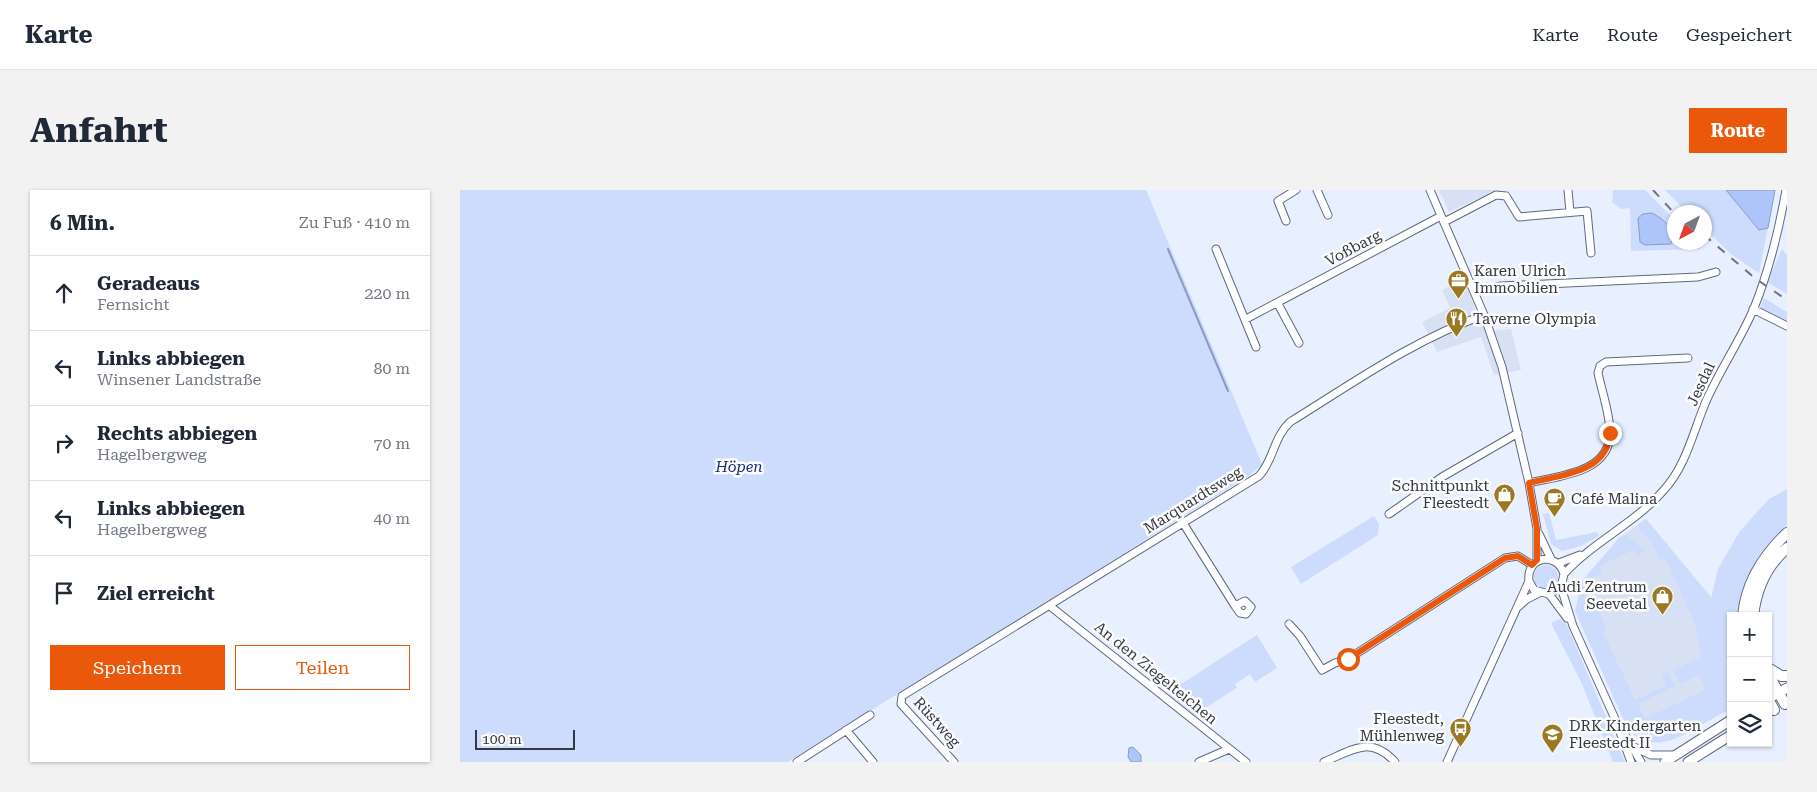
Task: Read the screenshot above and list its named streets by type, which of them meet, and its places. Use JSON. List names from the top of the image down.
{
  "streets": {
    "street": [
      "Voßbarg",
      "Jesdal",
      "Marquardtsweg",
      "An den Ziegelteichen",
      "Rüstweg"
    ]
  },
  "crossings": [
    ["Marquardtsweg", "An den Ziegelteichen"],
    ["Marquardtsweg", "Rüstweg"]
  ],
  "parks": ["Höpen"],
  "places": {
    "office": ["Karen Ulrich Immobilien"],
    "restaurant": ["Taverne Olympia"],
    "shop": ["Schnittpunkt Fleestedt", "Audi Zentrum Seevetal"],
    "cafe": ["Café Malina"],
    "bus stop": ["Fleestedt, Mühlenweg"],
    "school or university": ["DRK Kindergarten Fleestedt II"]
  },
  "scale_bar": "100 m",
  "north": "bottom left",
  "page": {
    "header": "Karte",
    "nav": ["Karte", "Route", "Gespeichert"],
    "buttons": [
      "Route",
      ["Speichern", "Teilen"]
    ],
    "title": "Anfahrt",
    "heading": ["6 Min.", "Zu Fuß · 410 m"],
    "list": [
      ["Geradeaus", "Fernsicht", "220 m"],
      ["Links abbiegen", "Winsener Landstraße", "80 m"],
      ["Rechts abbiegen", "Hagelbergweg", "70 m"],
      ["Links abbiegen", "Hagelbergweg", "40 m"],
      "Ziel erreicht"
    ],
    "map_buttons": ["+", "−"],
    "scale": "100 m"
  }
}
